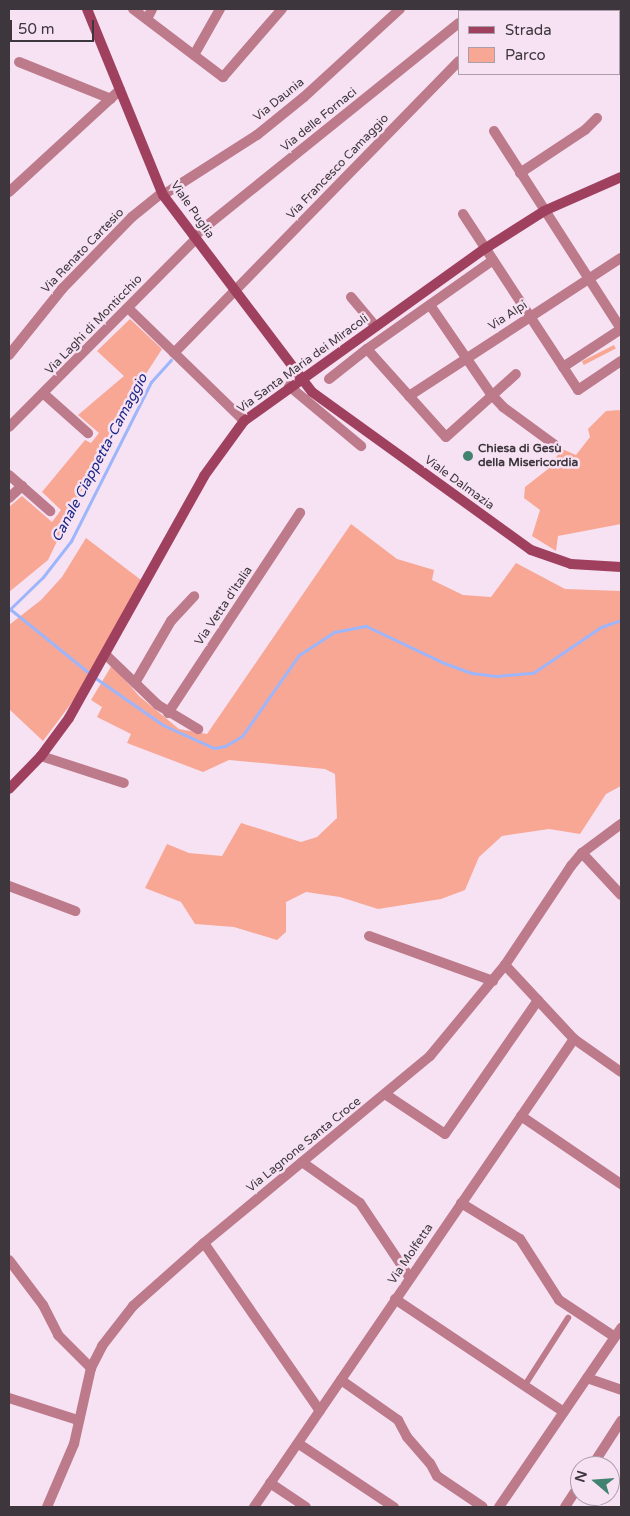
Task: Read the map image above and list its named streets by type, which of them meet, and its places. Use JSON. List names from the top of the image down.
{
  "streets": {
    "street": [
      "Via Daunia",
      "Via delle Fornaci",
      "Via Francesco Camaggio",
      "Viale Puglia",
      "Via Renato Cartesio",
      "Via Alpi",
      "Via Laghi di Monticchio",
      "Via Santa Maria dei Miracoli",
      "Viale Dalmazia",
      "Via Vetta d'Italia",
      "Via Lagnone Santa Croce",
      "Via Molfetta"
    ]
  },
  "crossings": [
    ["Via Daunia", "Viale Puglia"],
    ["Via Daunia", "Via Renato Cartesio"],
    ["Via delle Fornaci", "Viale Puglia"],
    ["Via delle Fornaci", "Via Laghi di Monticchio"],
    ["Via Francesco Camaggio", "Viale Puglia"],
    ["Viale Puglia", "Via Renato Cartesio"],
    ["Viale Puglia", "Via Laghi di Monticchio"],
    ["Viale Puglia", "Via Santa Maria dei Miracoli"],
    ["Viale Puglia", "Viale Dalmazia"],
    ["Via Santa Maria dei Miracoli", "Viale Dalmazia"]
  ],
  "water": ["Canale Ciappetta-Camaggio"],
  "places": ["Chiesa di Gesù della Misericordia"],
  "legend": ["Strada", "Parco"],
  "scale_bar": "50 m",
  "north": "left"
}
